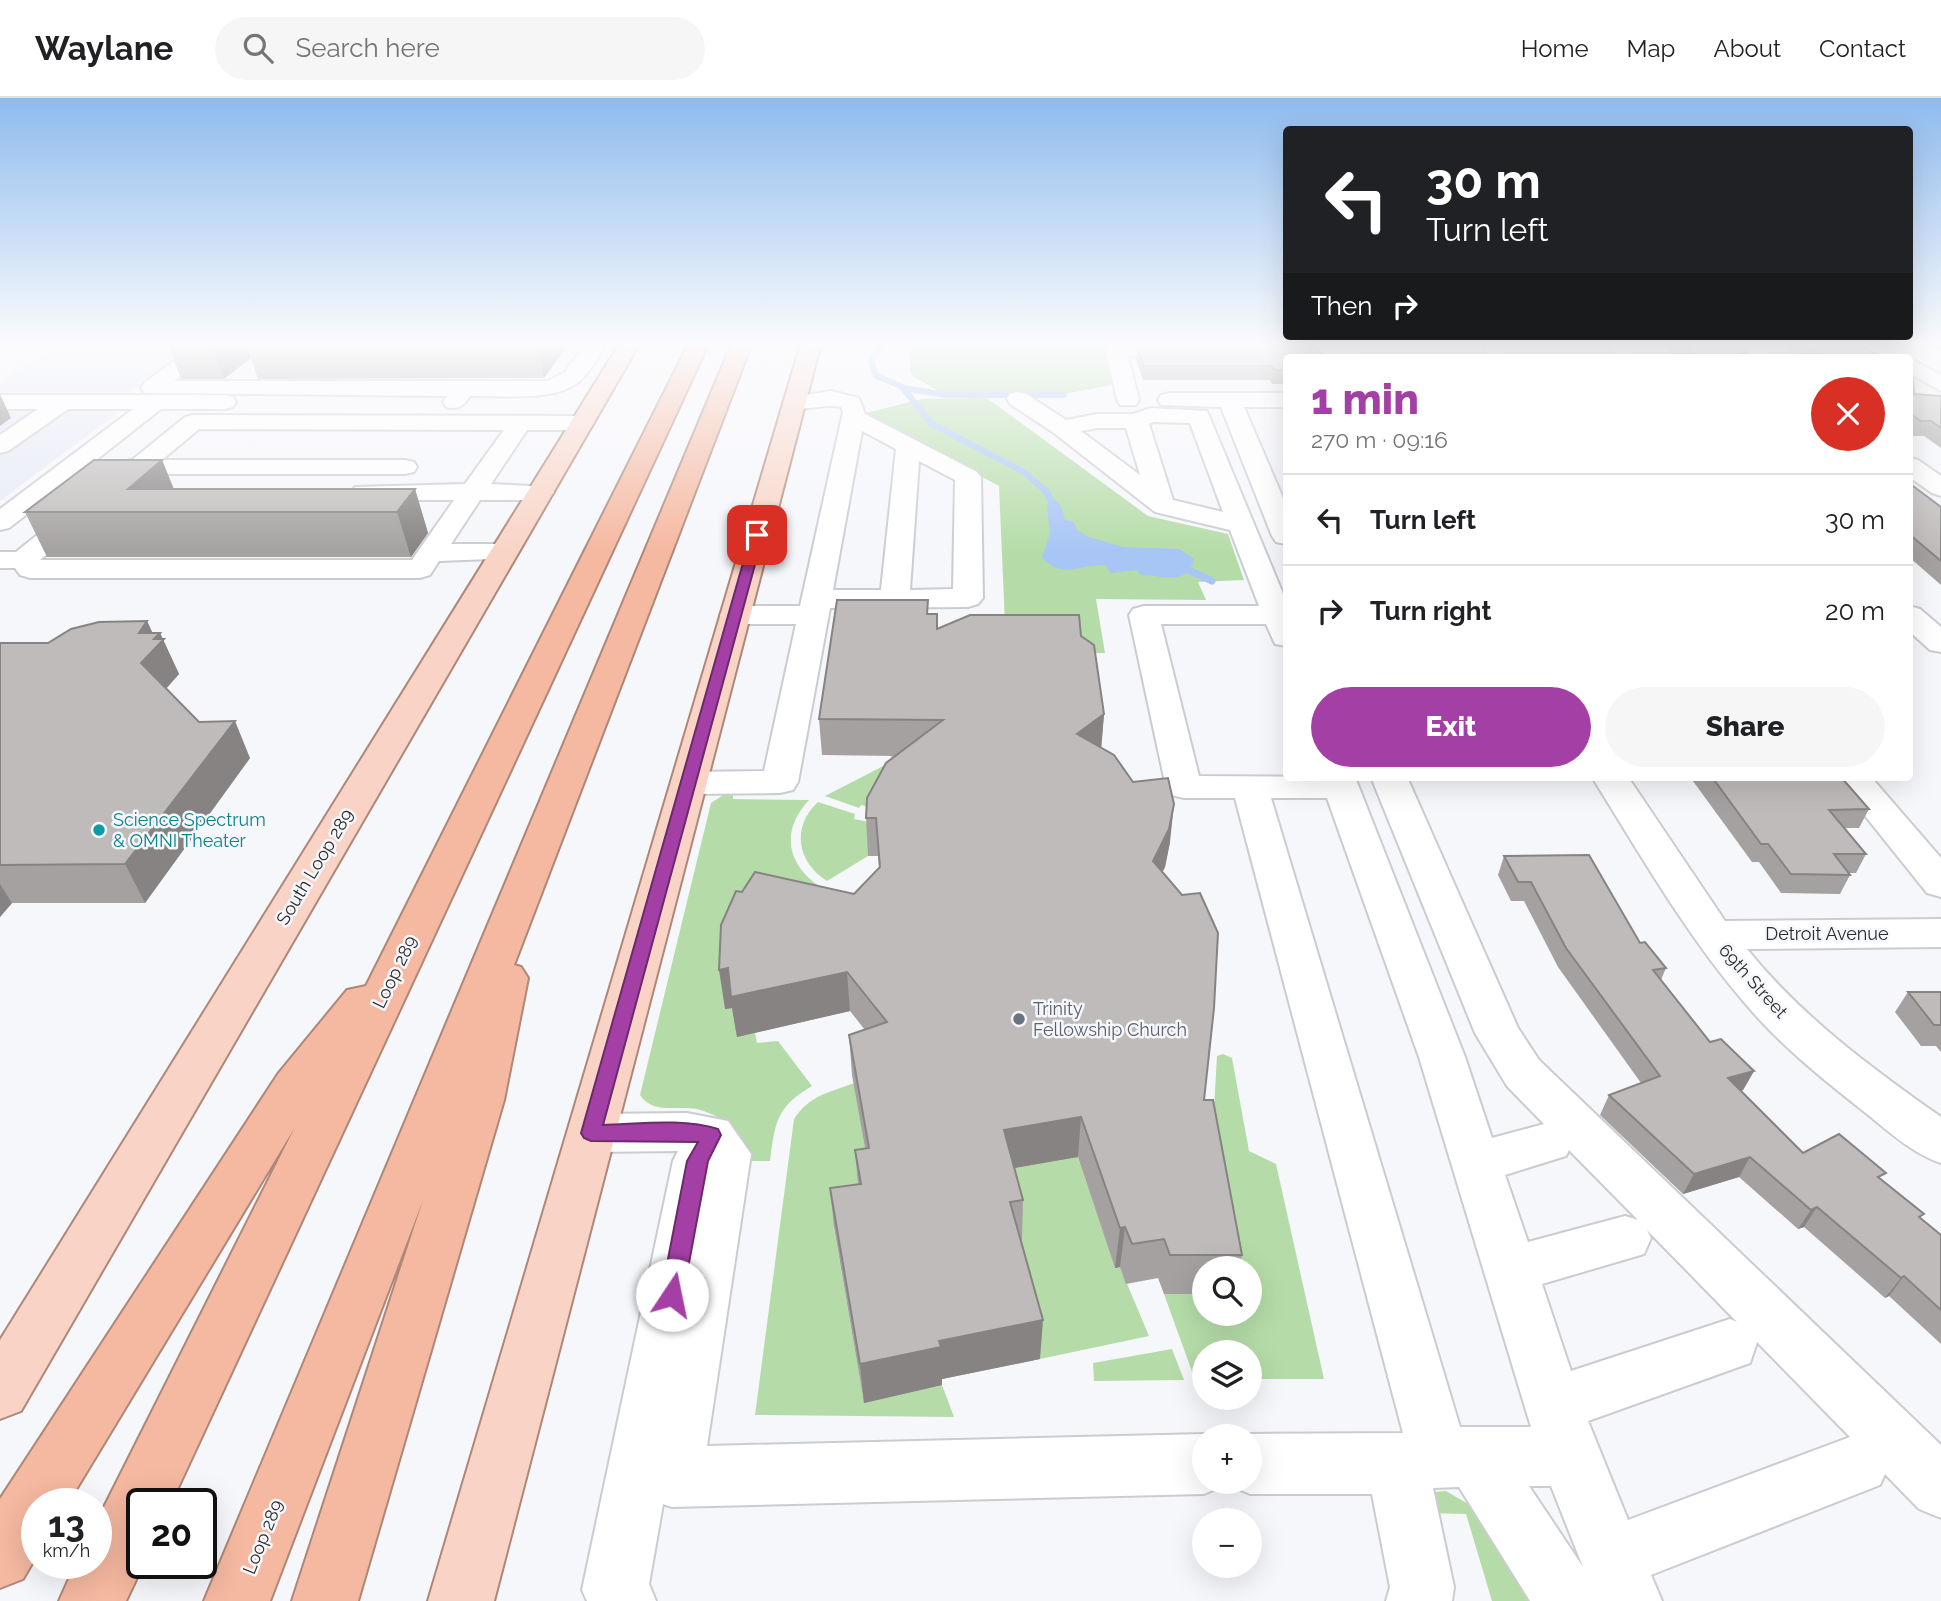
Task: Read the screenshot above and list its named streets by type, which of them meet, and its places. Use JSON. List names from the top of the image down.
{
  "streets": {
    "highway": ["Loop 289"],
    "main road": ["South Loop 289"],
    "street": ["Detroit Avenue", "69th Street"]
  },
  "crossings": [
    ["Detroit Avenue", "69th Street"]
  ],
  "places": ["Science Spectrum & OMNI Theater", "Trinity Fellowship Church"],
  "page": {
    "header": "Waylane",
    "search": "Search here",
    "nav": [
      "Home",
      "Map",
      "About",
      "Contact"
    ],
    "turn": ["30 m", "Turn left"],
    "then": "Then",
    "heading": ["1 min", "270 m · 09:16"],
    "list": [
      {
        "name": "Turn left",
        "value": "30 m"
      },
      {
        "name": "Turn right",
        "value": "20 m"
      }
    ],
    "buttons": ["Exit", "Share"],
    "map_buttons": ["+", "−"],
    "speed": "13 km/h",
    "limit": "20"
  }
}
